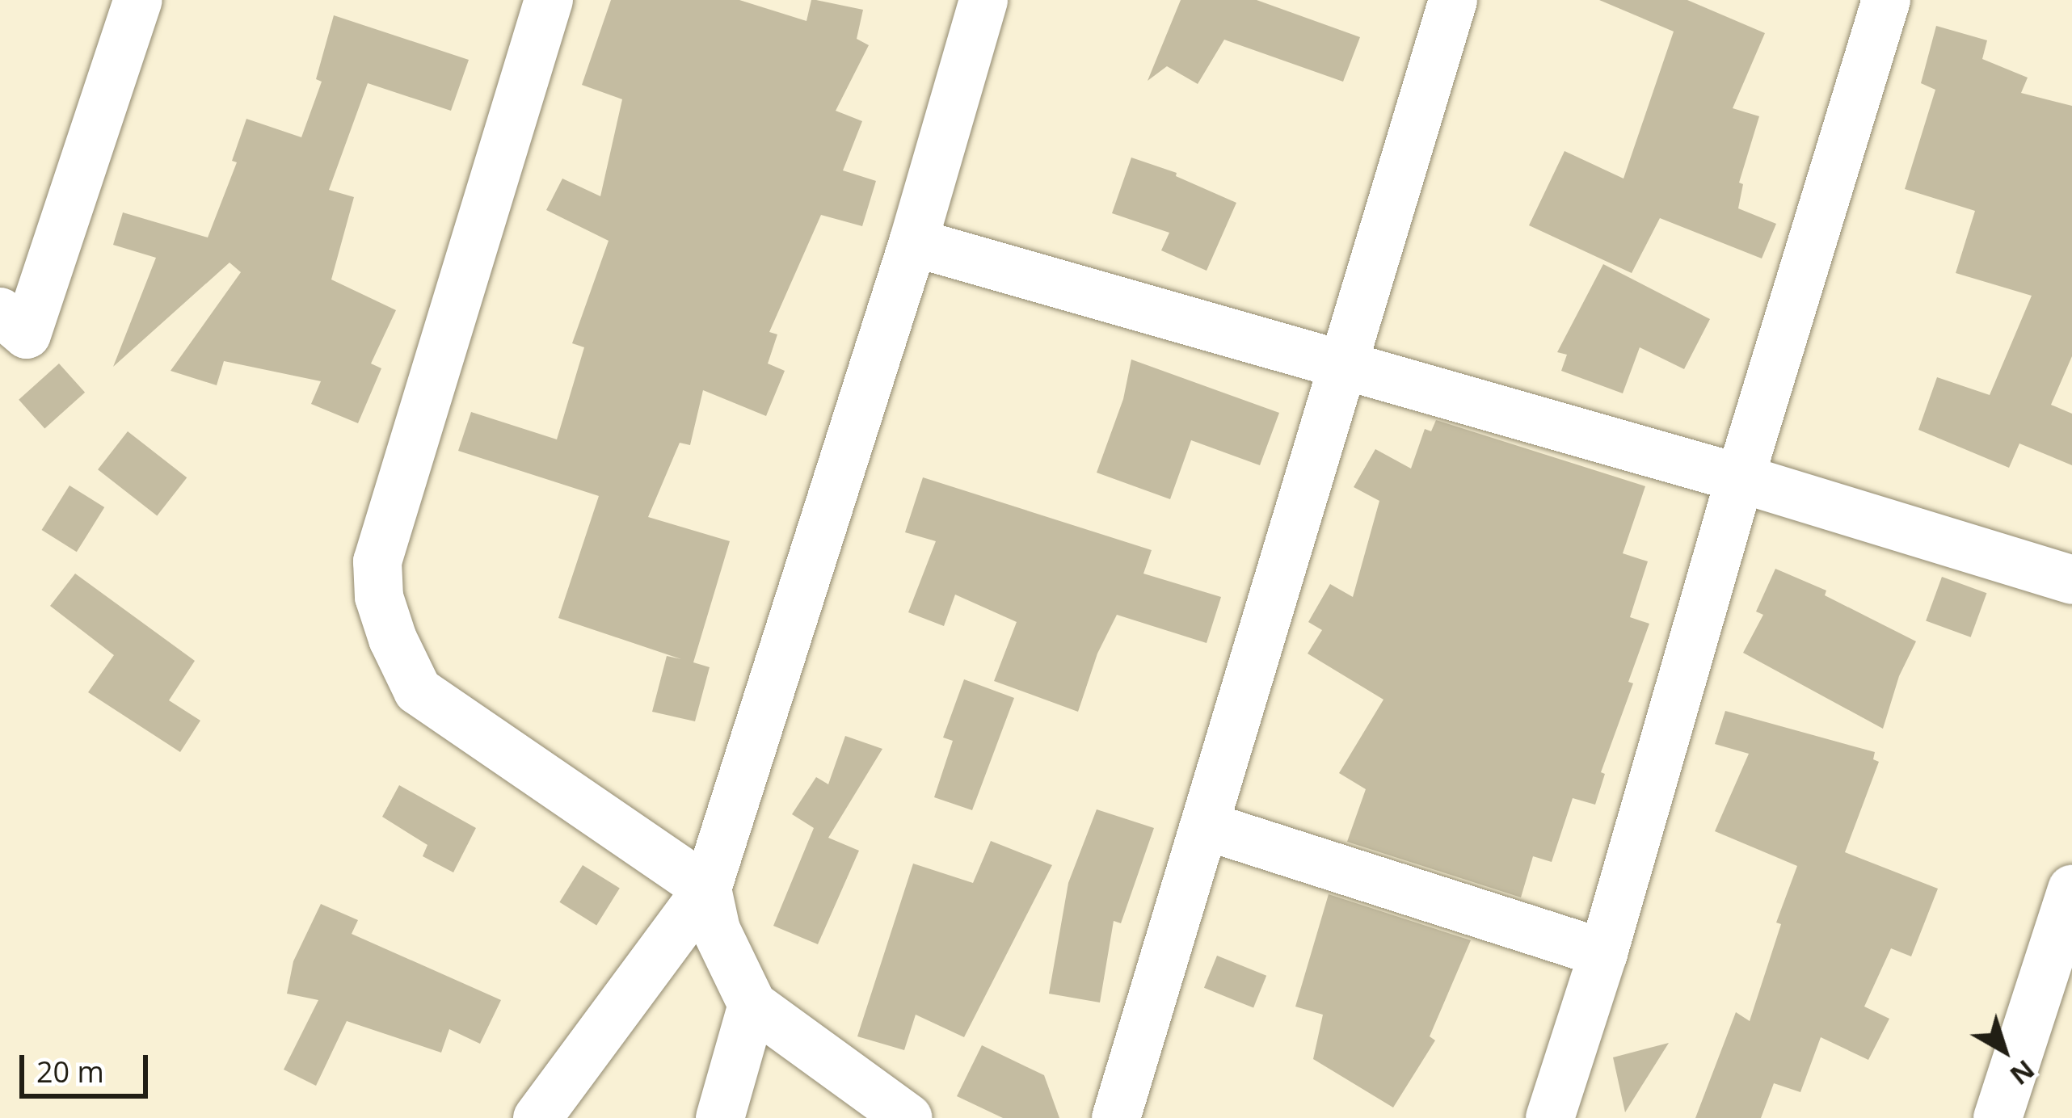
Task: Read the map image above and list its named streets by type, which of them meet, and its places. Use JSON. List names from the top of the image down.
{
  "scale_bar": "20 m",
  "north": "bottom right"
}
